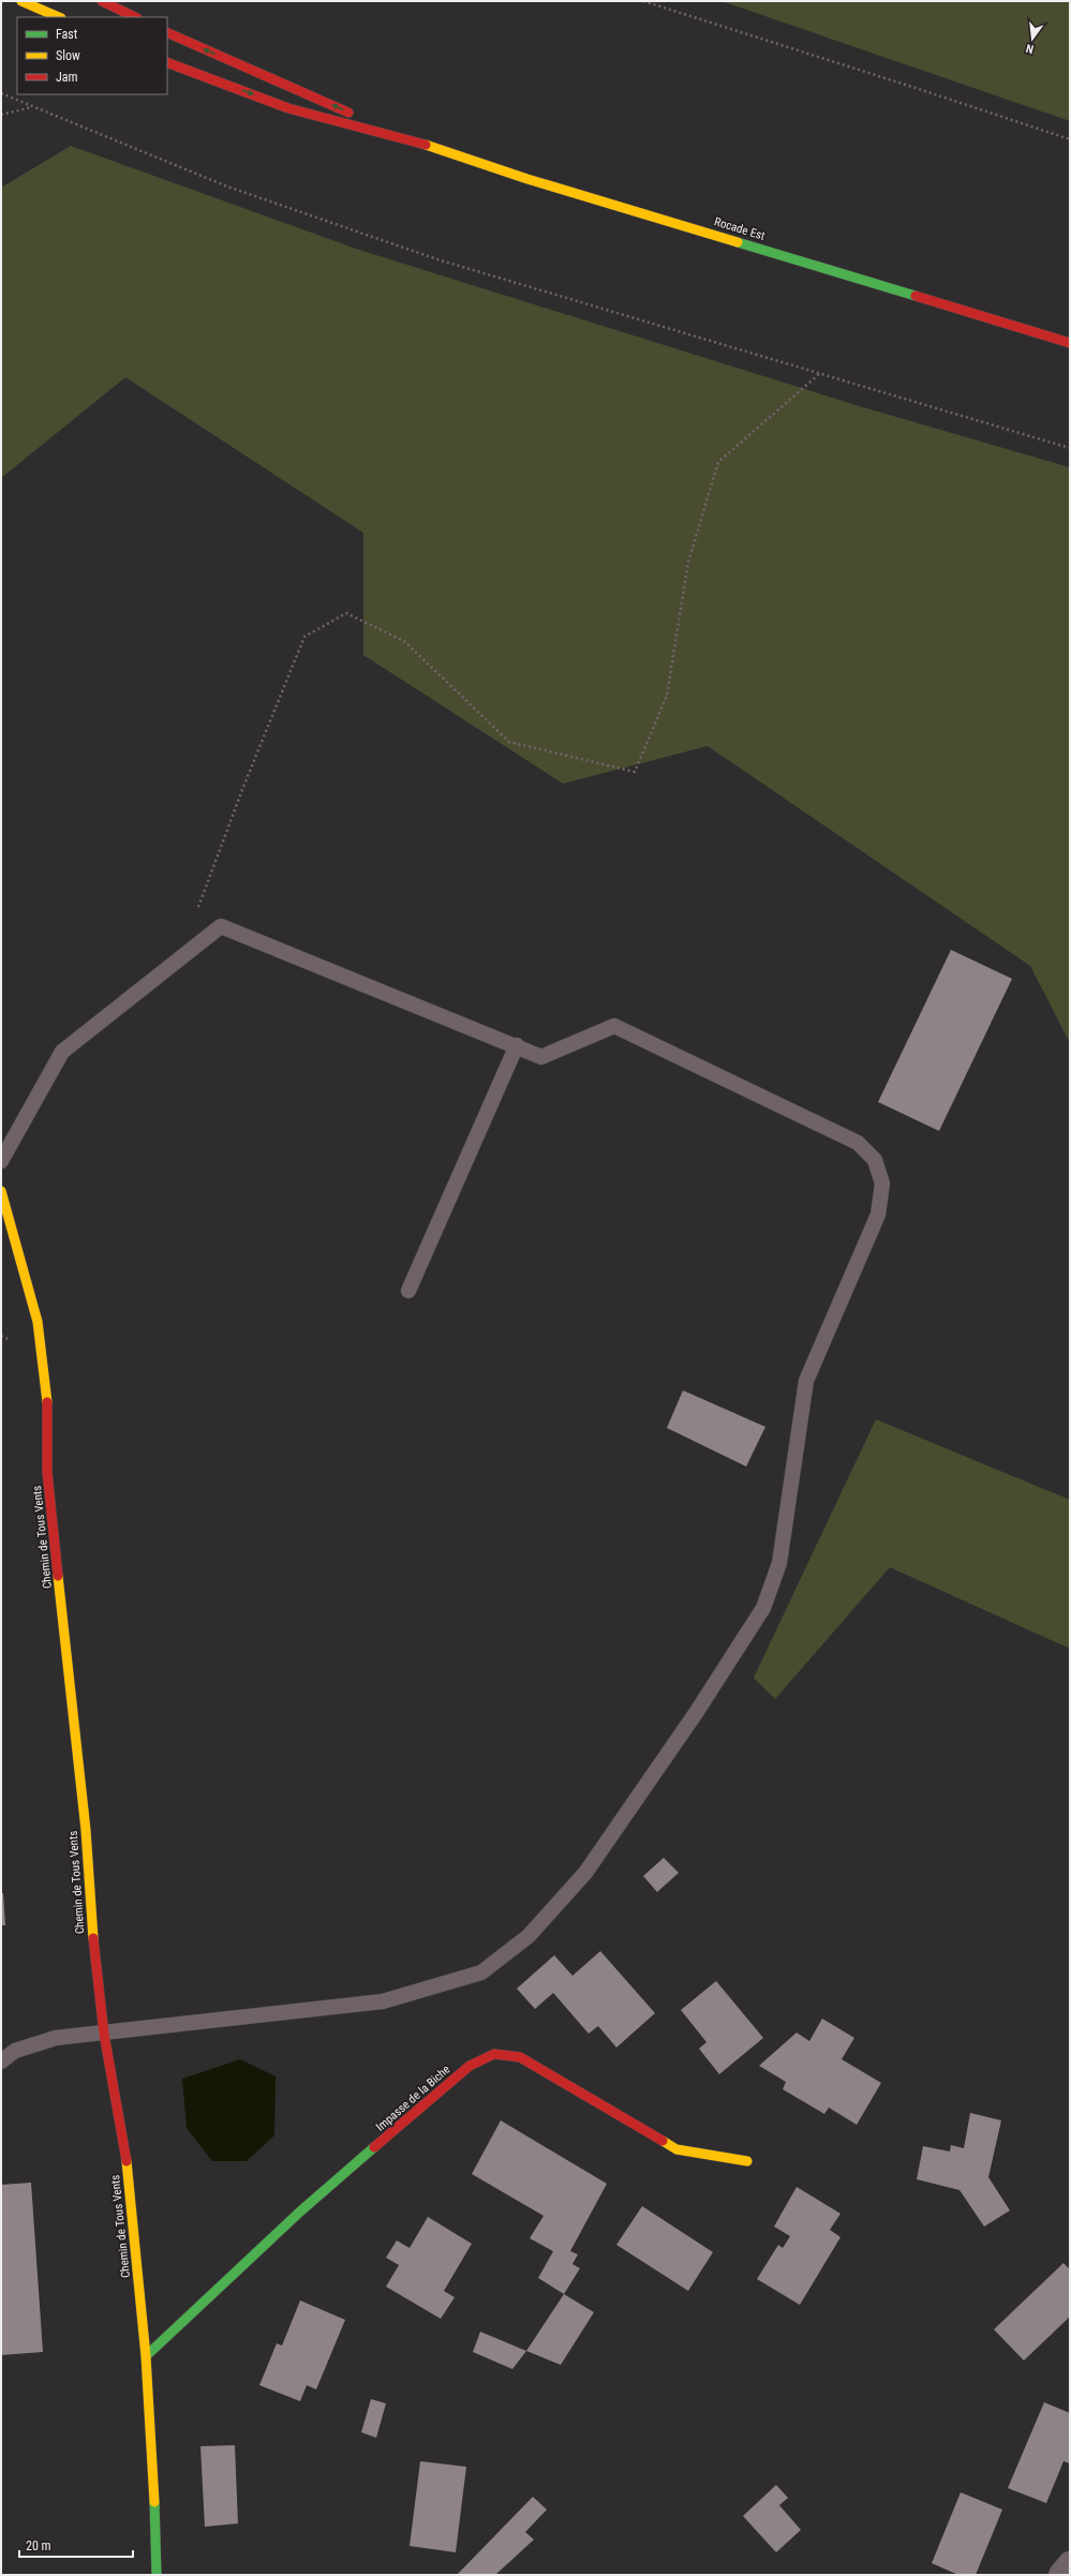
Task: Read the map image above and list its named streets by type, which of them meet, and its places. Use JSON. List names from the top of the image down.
{
  "streets": {
    "street": ["Rocade Est", "Chemin de Tous Vents", "Impasse de la Biche"]
  },
  "crossings": [
    ["Chemin de Tous Vents", "Impasse de la Biche"]
  ],
  "legend": ["Fast", "Slow", "Jam"],
  "scale_bar": "20 m",
  "north": "bottom"
}
